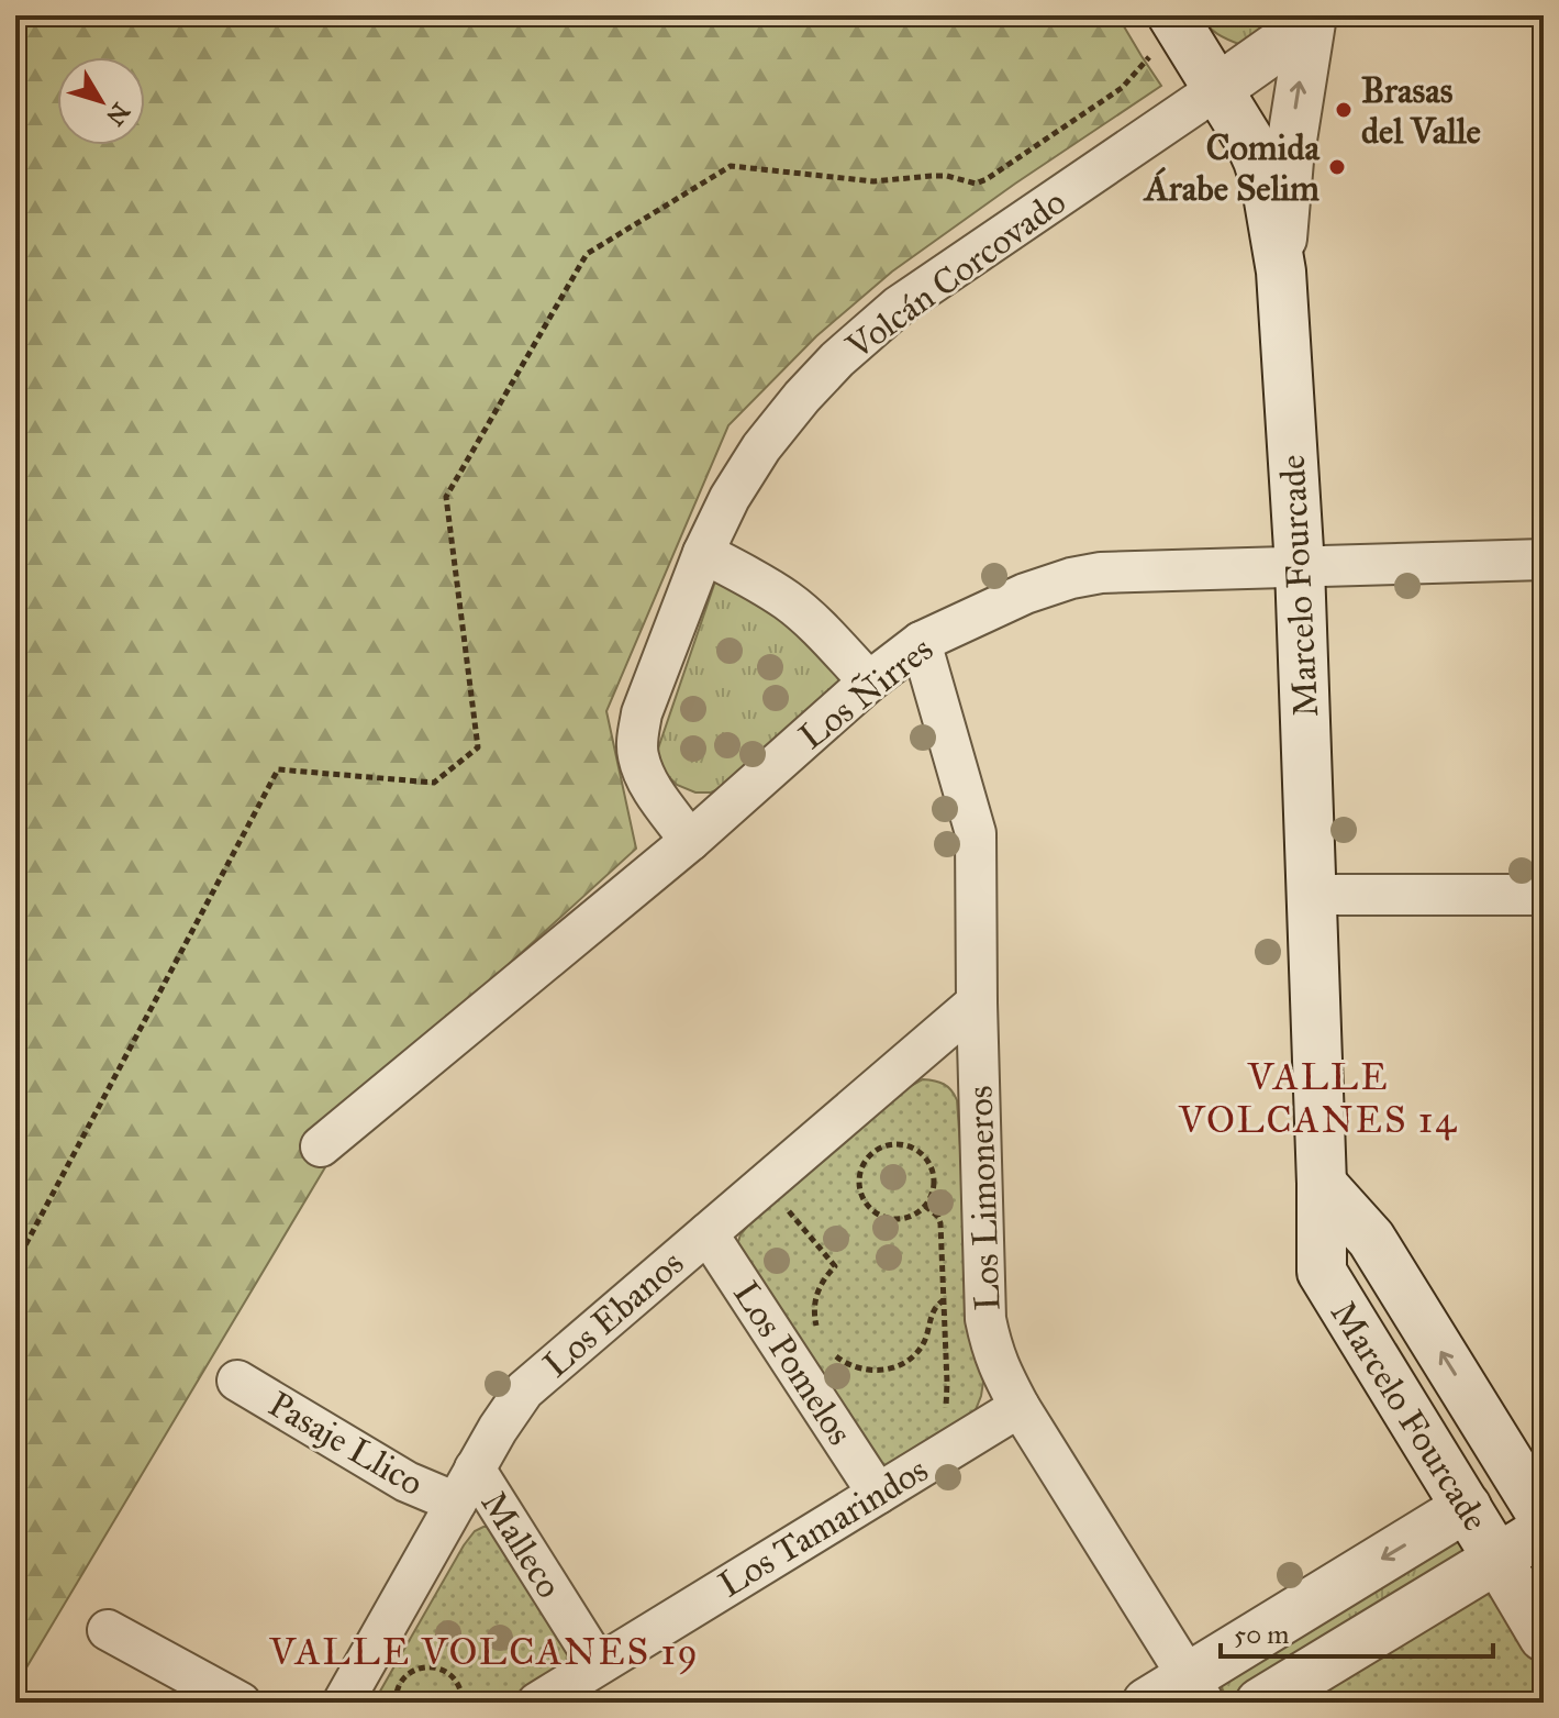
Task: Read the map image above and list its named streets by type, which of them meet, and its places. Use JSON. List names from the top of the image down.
{
  "streets": {
    "main road": ["Volcán Corcovado", "Marcelo Fourcade"],
    "street": [
      "Los Ñirres",
      "Los Limoneros",
      "Los Ebanos",
      "Los Pomelos",
      "Pasaje Llico",
      "Los Tamarindos",
      "Malleco"
    ]
  },
  "crossings": [
    ["Volcán Corcovado", "Marcelo Fourcade"],
    ["Volcán Corcovado", "Los Ñirres"],
    ["Marcelo Fourcade", "Los Ñirres"],
    ["Los Ñirres", "Los Limoneros"],
    ["Los Limoneros", "Los Ebanos"],
    ["Los Limoneros", "Los Tamarindos"],
    ["Los Ebanos", "Los Pomelos"],
    ["Los Ebanos", "Pasaje Llico"],
    ["Los Ebanos", "Malleco"],
    ["Los Pomelos", "Los Tamarindos"],
    ["Los Tamarindos", "Malleco"]
  ],
  "districts": ["VALLE VOLCANES 14", "VALLE VOLCANES 19"],
  "places": ["Brasas del Valle", "Comida Árabe Selim"],
  "scale_bar": "50 m",
  "north": "bottom right"
}
